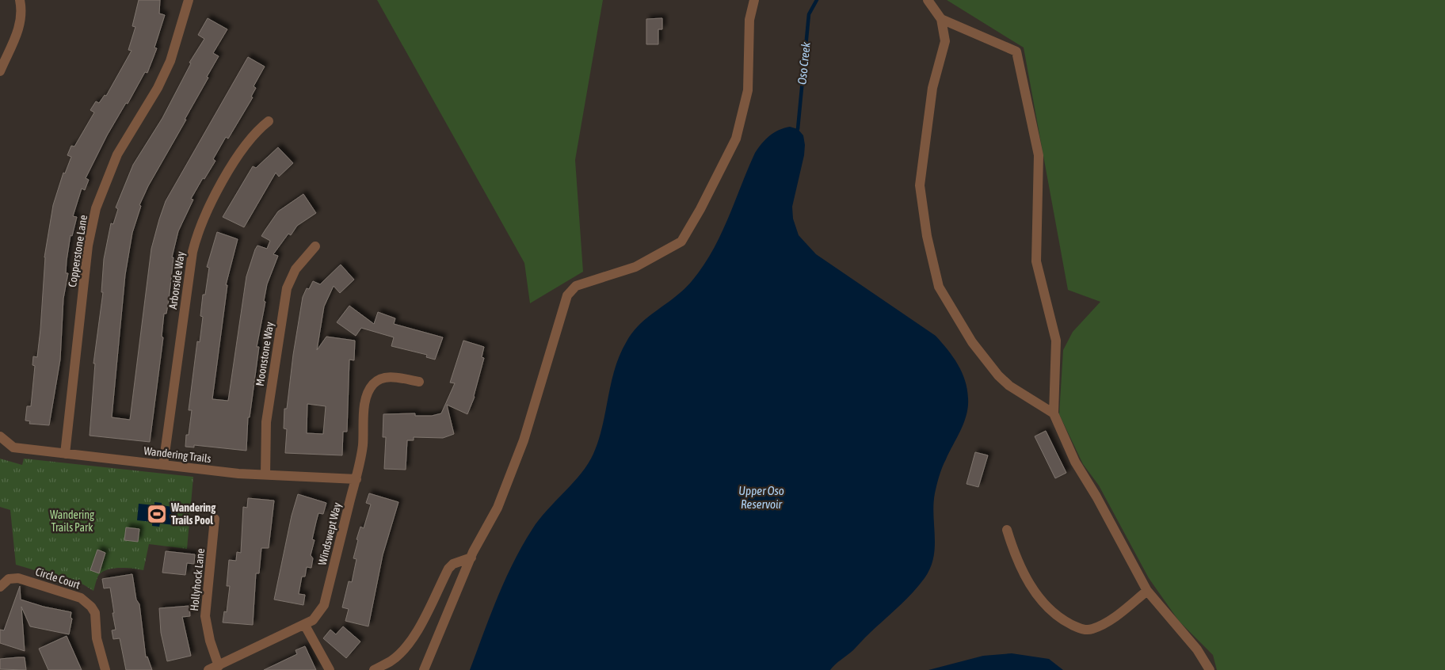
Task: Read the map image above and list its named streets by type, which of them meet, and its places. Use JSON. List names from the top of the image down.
{
  "streets": {
    "street": [
      "Copperstone Lane",
      "Arborside Way",
      "Moonstone Way",
      "Wandering Trails",
      "Windswept Way",
      "Circle Court",
      "Hollyhock Lane"
    ]
  },
  "crossings": [
    ["Copperstone Lane", "Wandering Trails"],
    ["Arborside Way", "Wandering Trails"],
    ["Moonstone Way", "Wandering Trails"],
    ["Wandering Trails", "Windswept Way"],
    ["Windswept Way", "Hollyhock Lane"]
  ],
  "water": ["Oso Creek", "Upper Oso Reservoir"],
  "parks": ["Wandering Trails Park"],
  "places": {
    "sports": ["Wandering Trails Pool"]
  }
}
